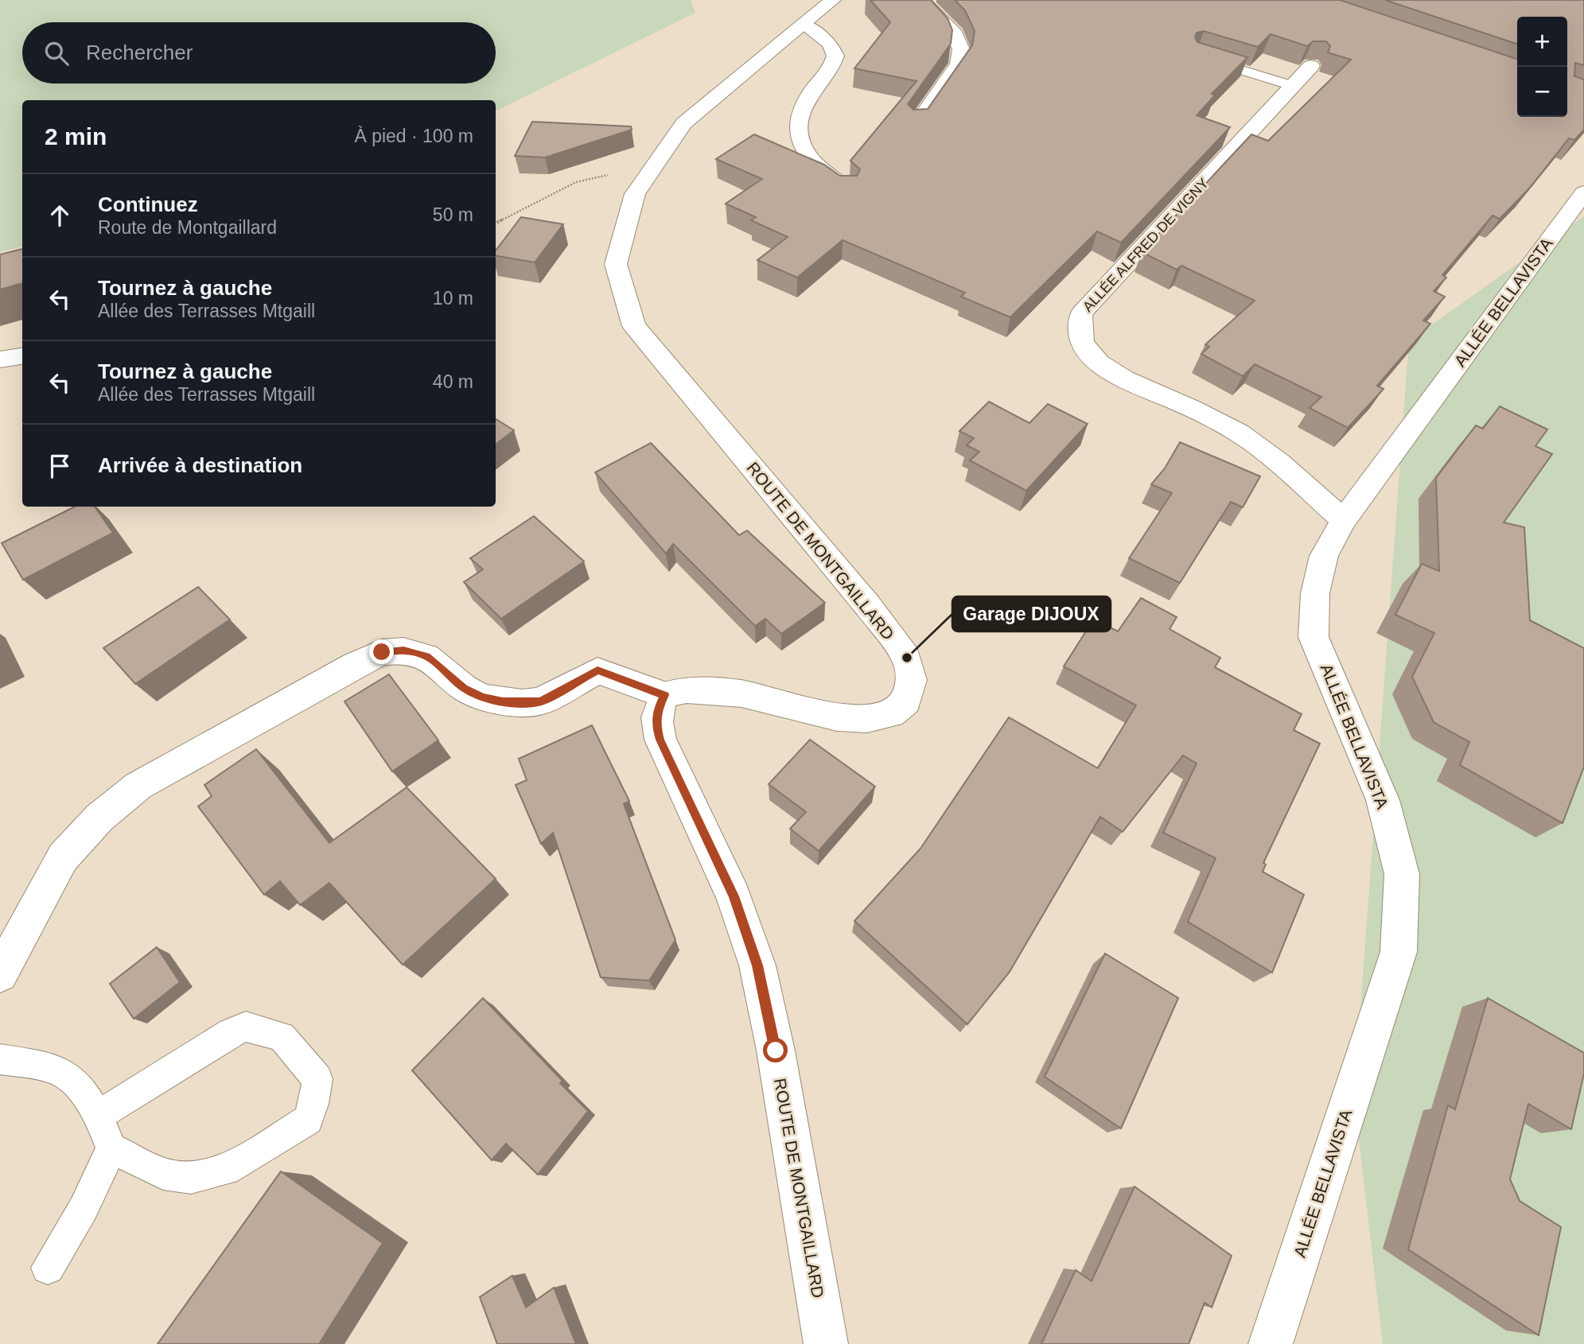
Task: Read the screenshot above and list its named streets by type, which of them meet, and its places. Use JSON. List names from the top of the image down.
{
  "streets": {
    "street": ["ALLÉE ALFRED DE VIGNY", "ALLÉE BELLAVISTA", "ROUTE DE MONTGAILLARD"]
  },
  "crossings": [
    ["ALLÉE ALFRED DE VIGNY", "ALLÉE BELLAVISTA"]
  ],
  "places": ["Garage DIJOUX"],
  "page": {
    "map_buttons": ["+", "−"],
    "search": "Rechercher",
    "heading": ["2 min", "À pied · 100 m"],
    "list": [
      ["Continuez", "Route de Montgaillard", "50 m"],
      ["Tournez à gauche", "Allée des Terrasses Mtgaill", "10 m"],
      ["Tournez à gauche", "Allée des Terrasses Mtgaill", "40 m"],
      "Arrivée à destination"
    ]
  }
}
